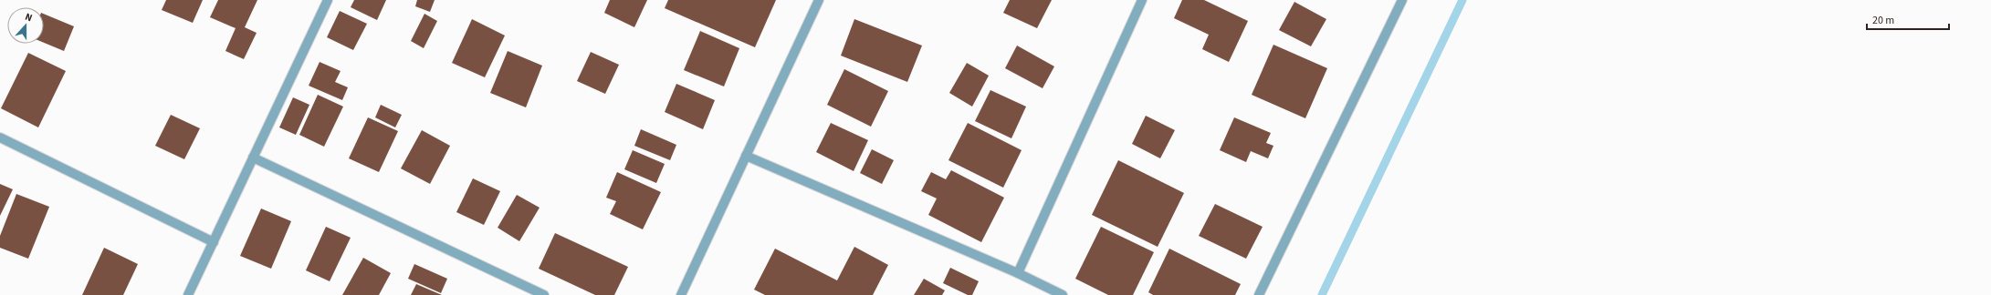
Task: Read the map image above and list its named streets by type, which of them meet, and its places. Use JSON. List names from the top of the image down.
{
  "scale_bar": "20 m",
  "north": "top"
}
